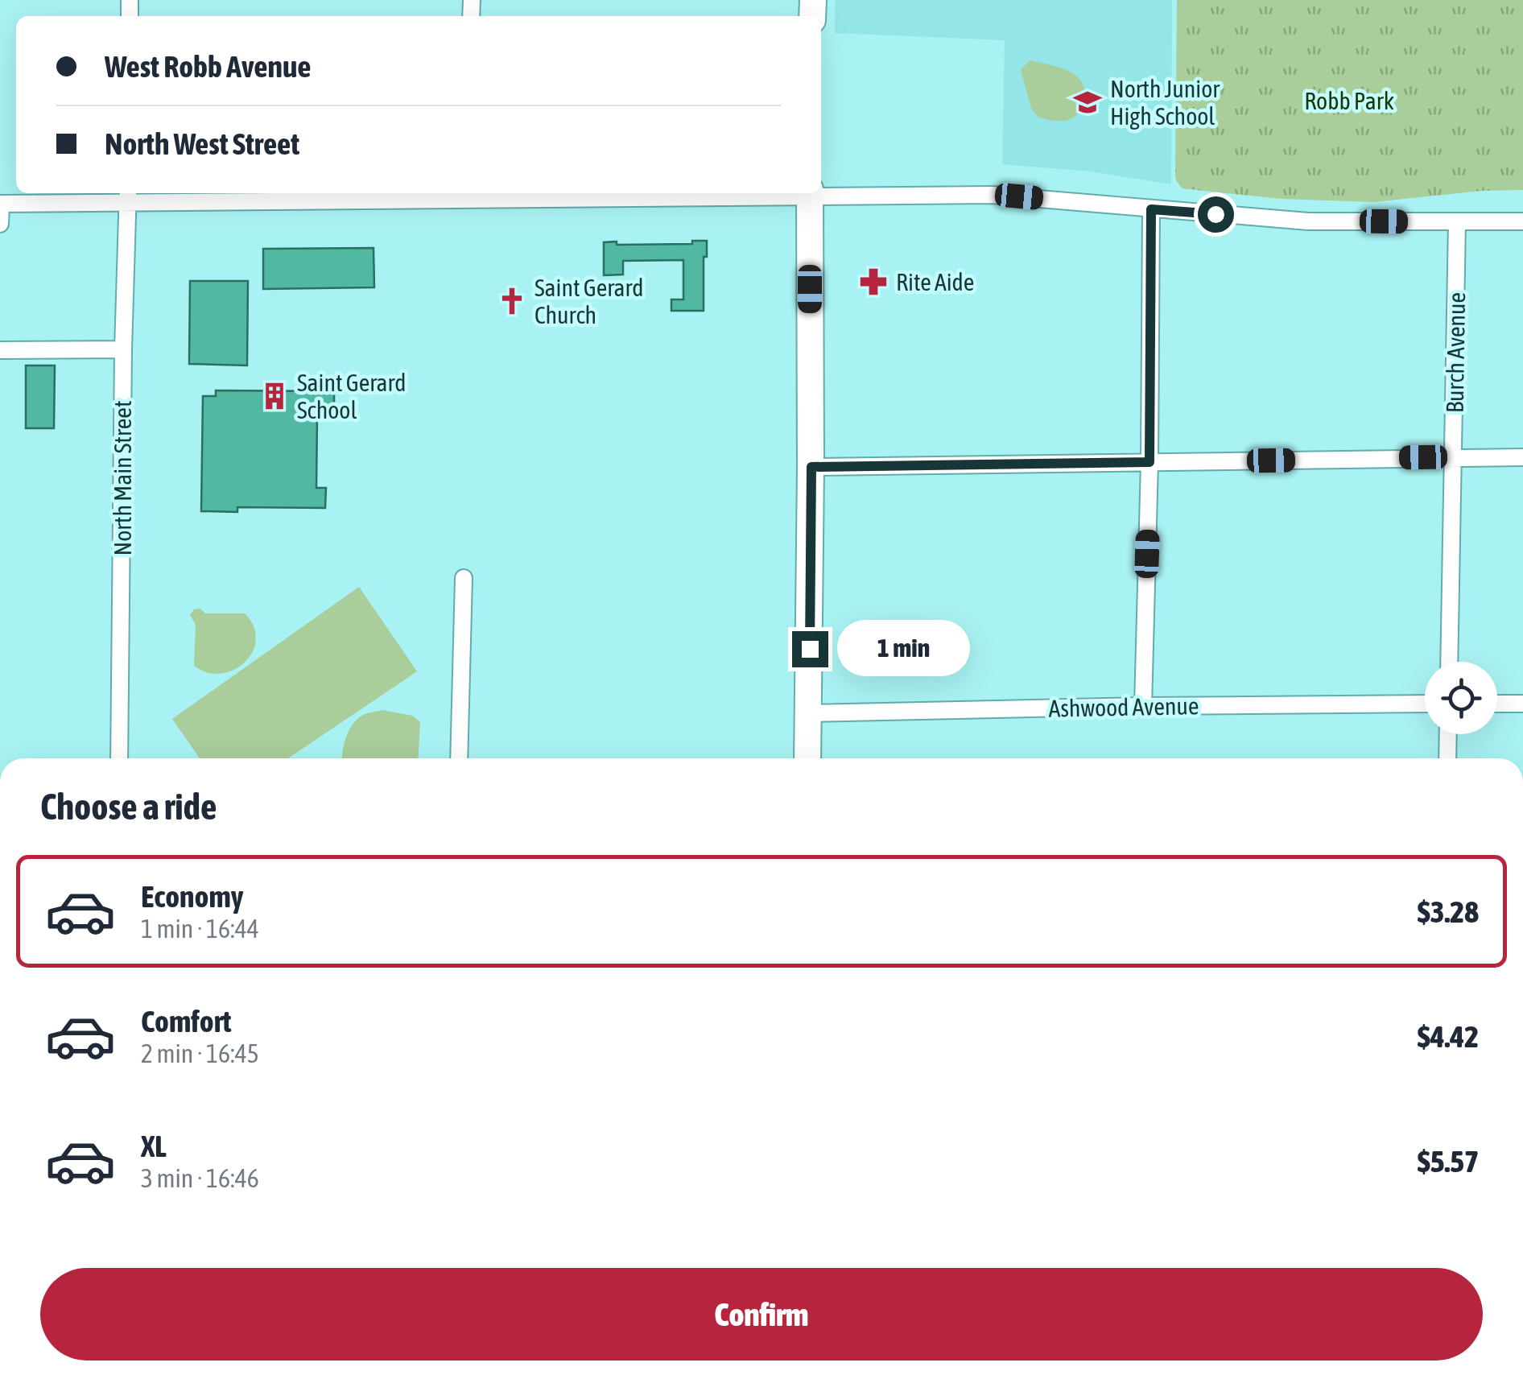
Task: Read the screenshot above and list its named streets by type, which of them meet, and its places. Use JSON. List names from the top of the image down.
{
  "streets": {
    "street": ["Burch Avenue", "North Main Street", "Ashwood Avenue"]
  },
  "parks": ["Robb Park"],
  "places": {
    "school or university": ["North Junior High School"],
    "pharmacy": ["Rite Aide"],
    "church": ["Saint Gerard Church"],
    "building": ["Saint Gerard School"]
  },
  "page": {
    "banner": ["West Robb Avenue", "North West Street"],
    "bubble": "1 min",
    "heading": "Choose a ride",
    "list": [
      {
        "name": "Economy",
        "note": "1 min · 16:44",
        "value": "$3.28"
      },
      {
        "name": "Comfort",
        "note": "2 min · 16:45",
        "value": "$4.42"
      },
      {
        "name": "XL",
        "note": "3 min · 16:46",
        "value": "$5.57"
      }
    ],
    "buttons": "Confirm"
  }
}
